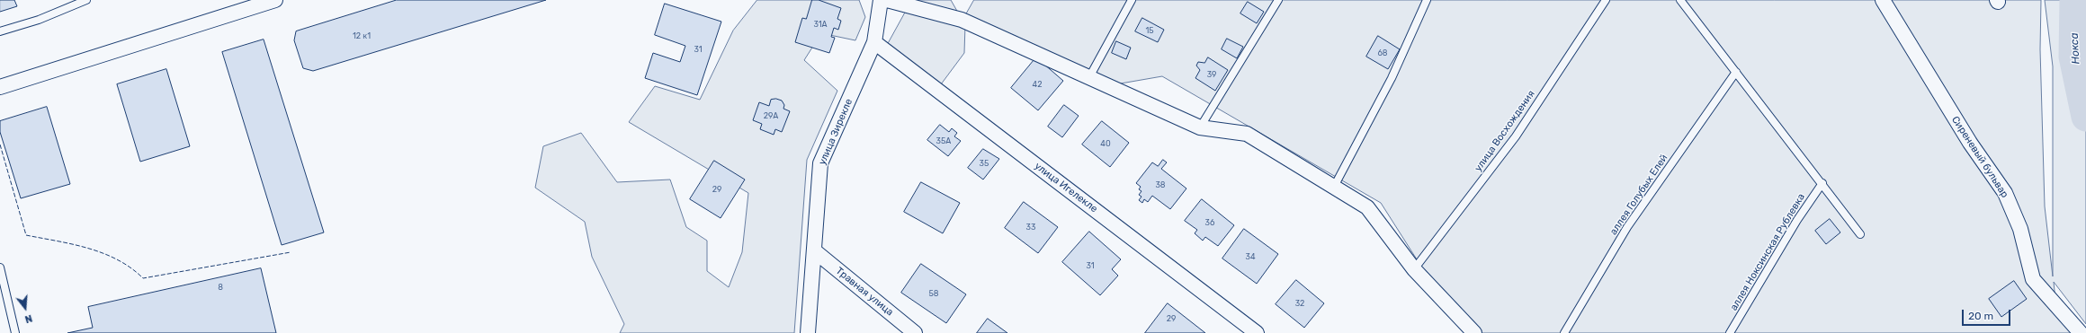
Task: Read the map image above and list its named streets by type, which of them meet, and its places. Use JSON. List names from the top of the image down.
{
  "streets": {
    "street": [
      "улица Зирекле",
      "Сиреневый бульвар",
      "улица Игелекле",
      "Травная улица"
    ],
    "lane": ["улица Восхождения", "аллея Голубых Елей", "аллея Ноксинская Рублевка"]
  },
  "crossings": [
    ["улица Зирекле", "улица Игелекле"],
    ["улица Зирекле", "Травная улица"]
  ],
  "water": ["Нокса"],
  "house_numbers": [
    "31А",
    "15",
    "12 к1",
    "31",
    "68",
    "39",
    "42",
    "29А",
    "35А",
    "40",
    "35",
    "38",
    "29",
    "36",
    "33",
    "34",
    "31",
    "8",
    "58",
    "32",
    "29"
  ],
  "scale_bar": "20 m",
  "north": "bottom"
}
